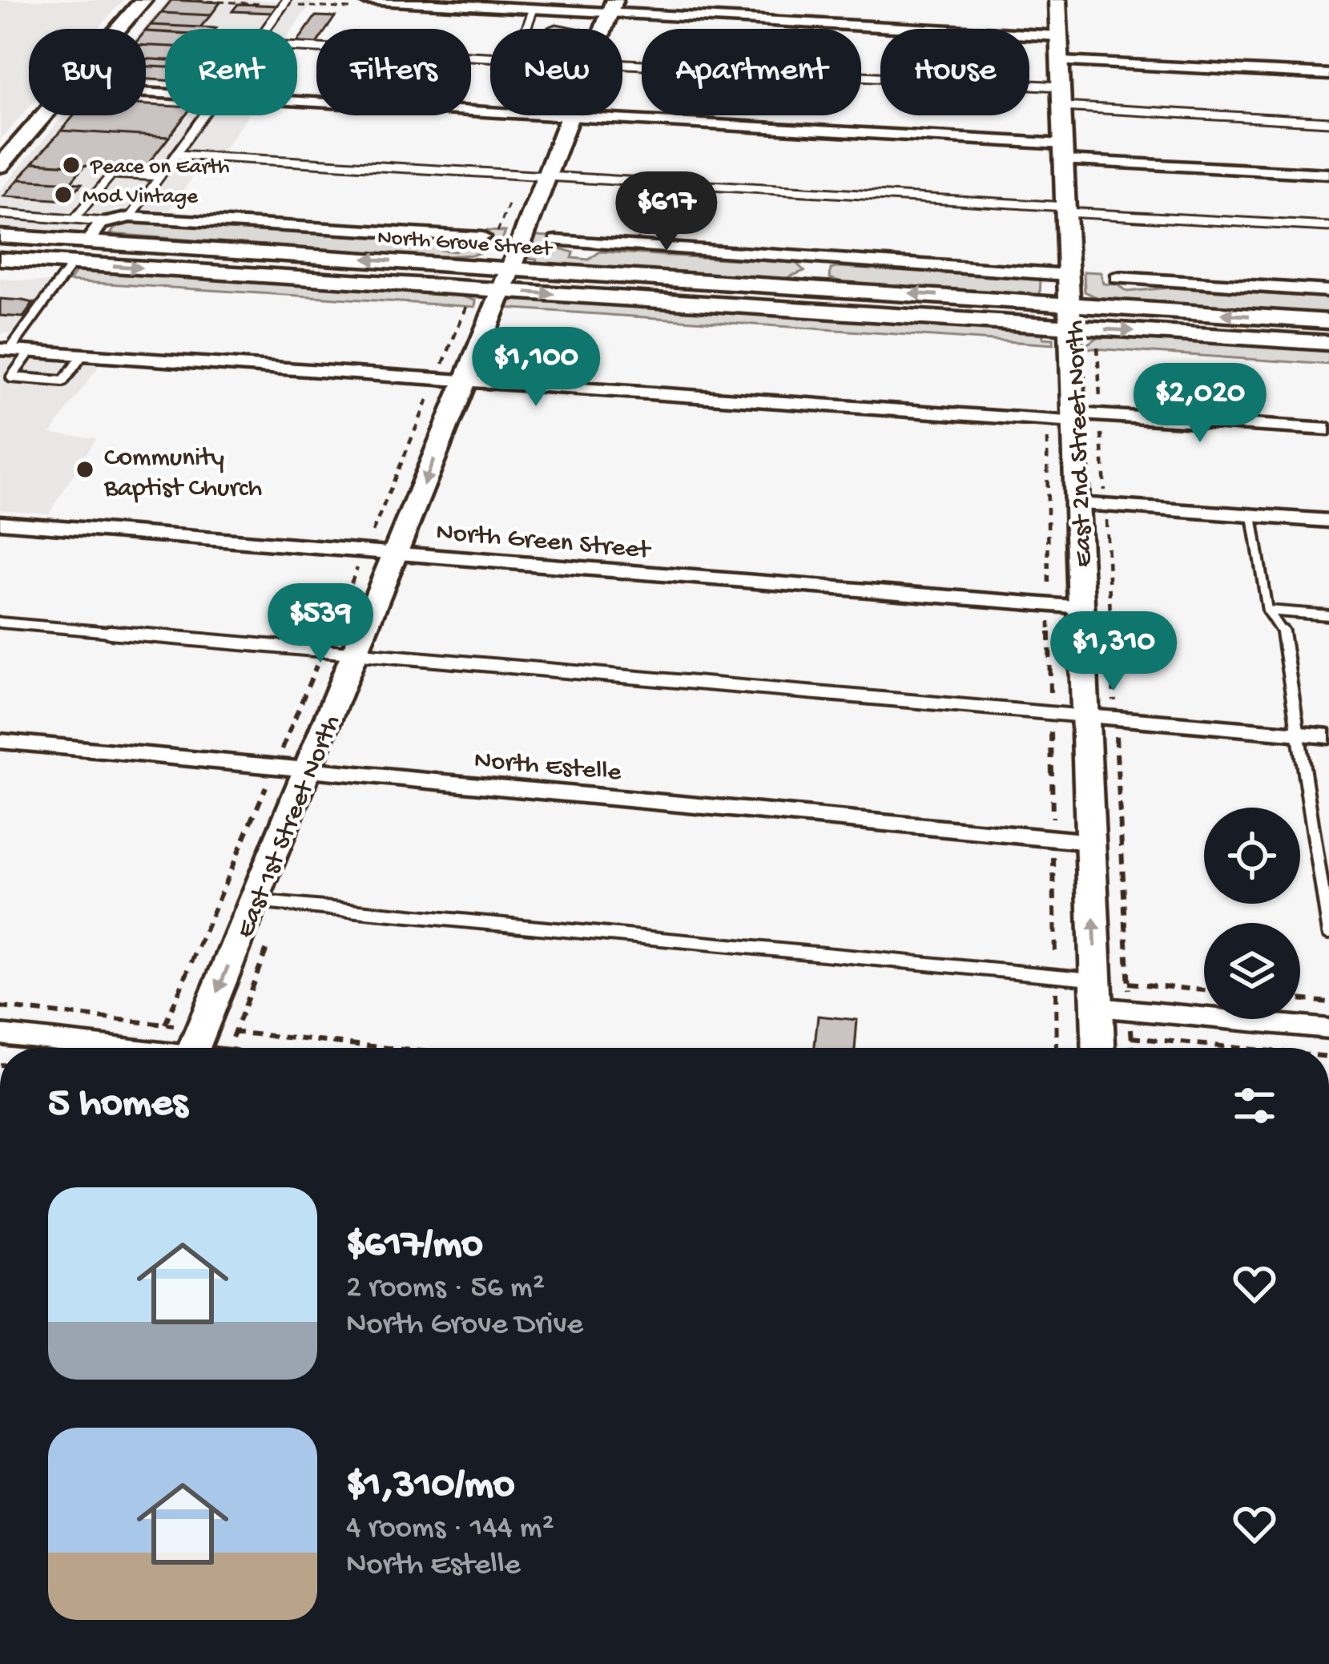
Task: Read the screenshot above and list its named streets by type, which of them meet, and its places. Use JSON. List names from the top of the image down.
{
  "streets": {
    "street": [
      "North Grove Street",
      "East 2nd Street North",
      "North Green Street",
      "North Estelle",
      "East 1st Street North"
    ]
  },
  "crossings": [
    ["North Grove Street", "East 2nd Street North"],
    ["North Grove Street", "East 1st Street North"],
    ["East 2nd Street North", "North Green Street"],
    ["East 2nd Street North", "North Estelle"],
    ["North Green Street", "East 1st Street North"],
    ["North Estelle", "East 1st Street North"]
  ],
  "places": ["Peace on Earth", "Mod Vintage", "Community Baptist Church"],
  "page": {
    "chip": [
      "Buy",
      "Rent",
      "Filters",
      "New",
      "Apartment",
      "House"
    ],
    "price": [
      "$617",
      "$1,100",
      "$2,020",
      "$539",
      "$1,310"
    ],
    "heading": "5 homes",
    "list": [
      {
        "name": "$617/mo",
        "note": "2 rooms · 56 m² · North Grove Drive"
      },
      {
        "name": "$1,310/mo",
        "note": "4 rooms · 144 m² · North Estelle"
      }
    ]
  }
}
